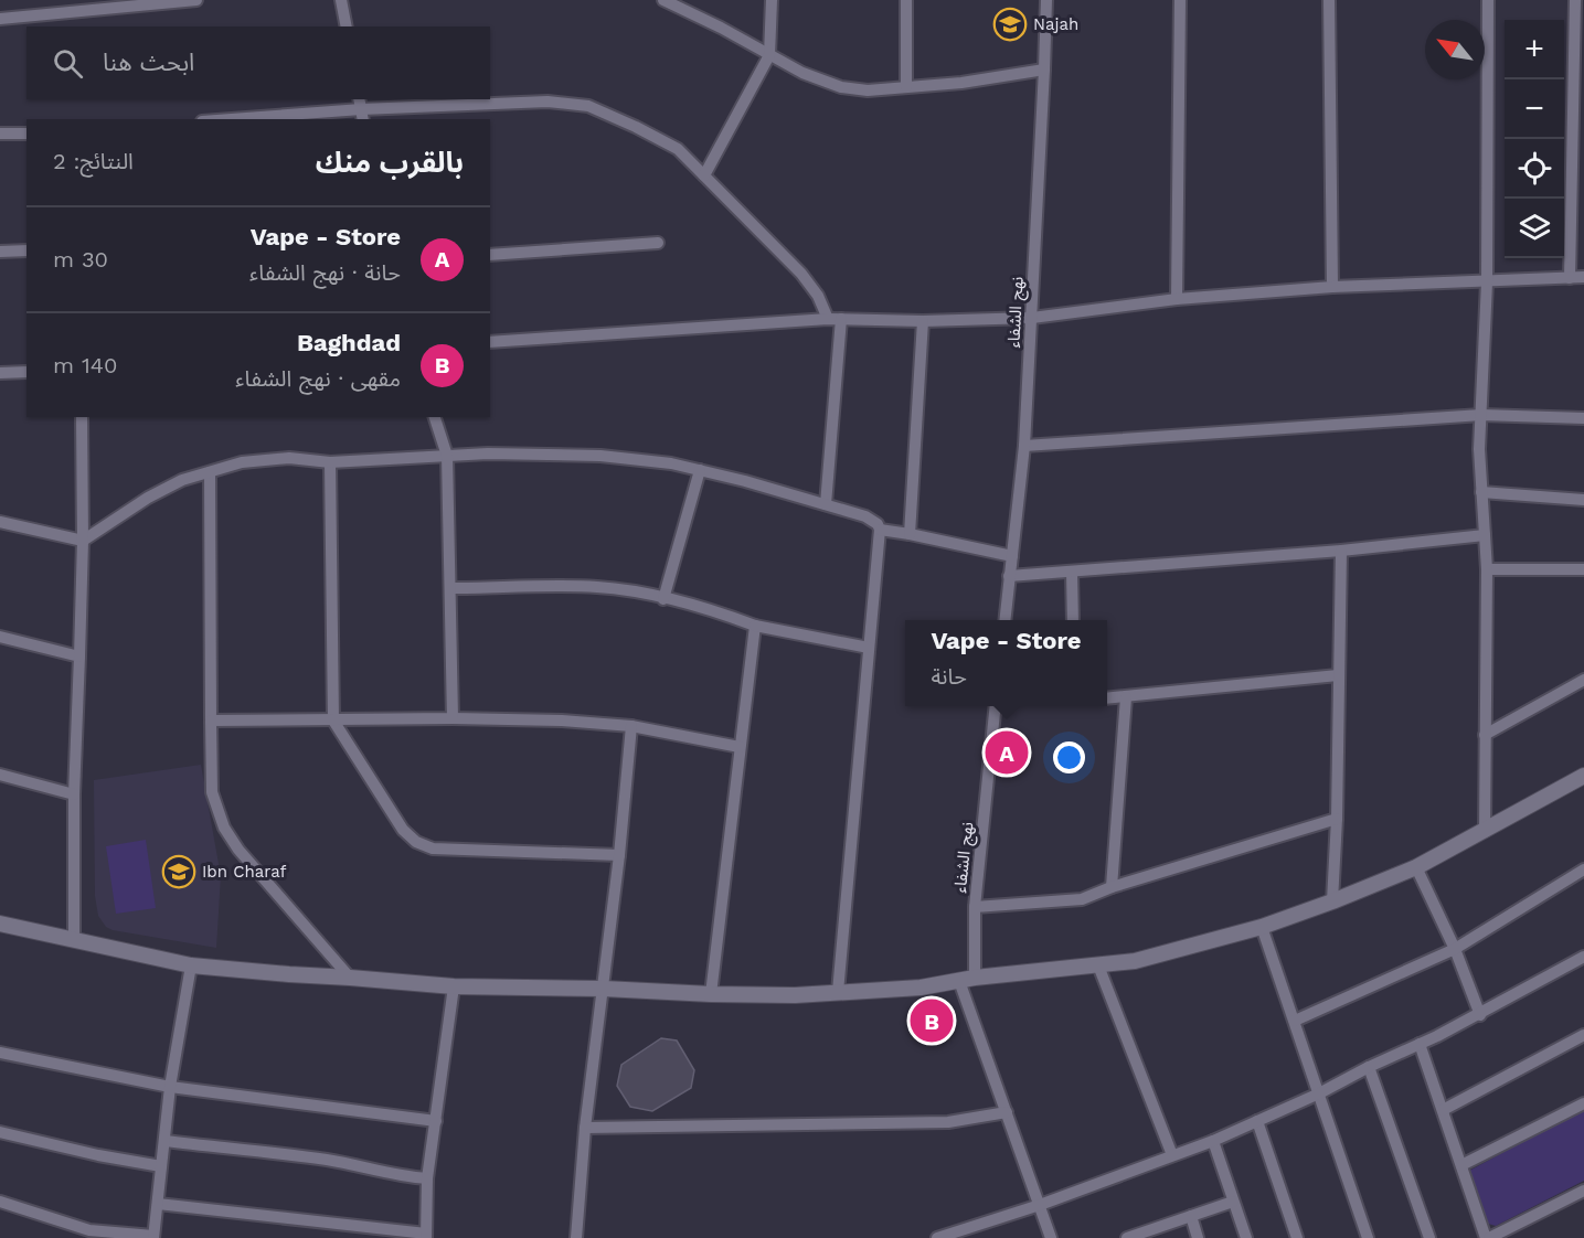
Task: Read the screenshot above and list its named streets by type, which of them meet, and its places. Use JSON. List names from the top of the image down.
{
  "streets": {
    "street": ["نهج الشفاء"]
  },
  "places": {
    "school or university": ["Najah", "Ibn Charaf"]
  },
  "north": "top left",
  "page": {
    "map_buttons": ["+", "−"],
    "search": "ابحث هنا",
    "heading": ["بالقرب منك", "النتائج: 2"],
    "list": [
      {
        "mark": "A",
        "name": "Vape - Store",
        "note": "حانة · نهج الشفاء",
        "value": "30 m"
      },
      {
        "mark": "B",
        "name": "Baghdad",
        "note": "مقهى · نهج الشفاء",
        "value": "140 m"
      }
    ],
    "popup": ["Vape - Store", "حانة"],
    "pins": ["A", "B"]
  }
}
